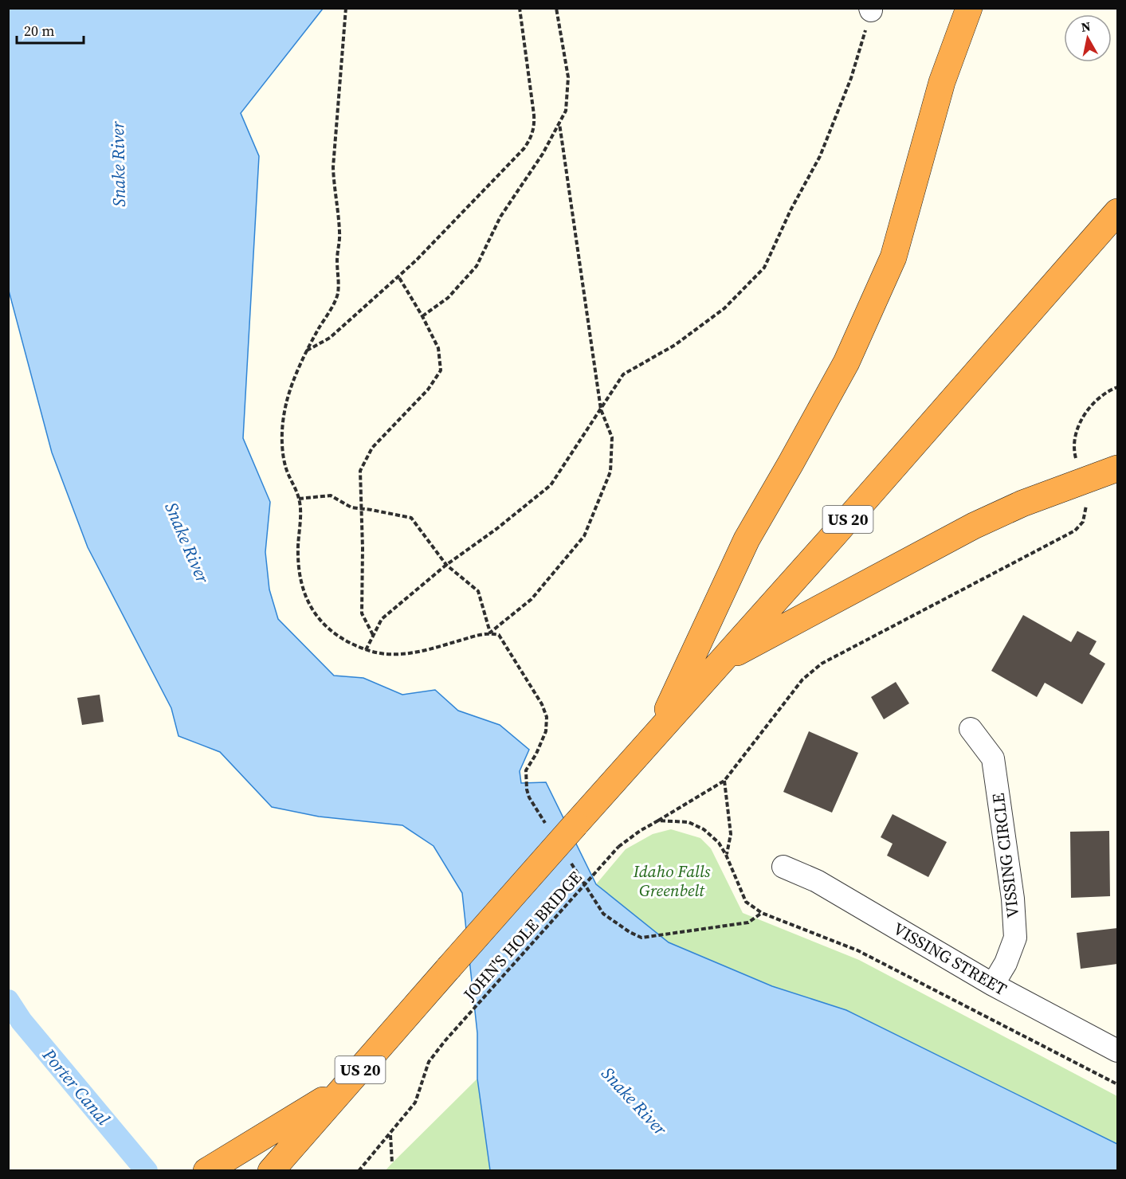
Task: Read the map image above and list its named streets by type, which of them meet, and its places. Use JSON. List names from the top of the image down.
{
  "streets": {
    "highway": ["US 20"],
    "street": ["VISSING CIRCLE", "VISSING STREET"],
    "path": ["JOHN'S HOLE BRIDGE"]
  },
  "crossings": [
    ["VISSING CIRCLE", "VISSING STREET"]
  ],
  "water": ["Snake River", "Porter Canal"],
  "parks": ["Idaho Falls Greenbelt"],
  "scale_bar": "20 m",
  "north": "top"
}
